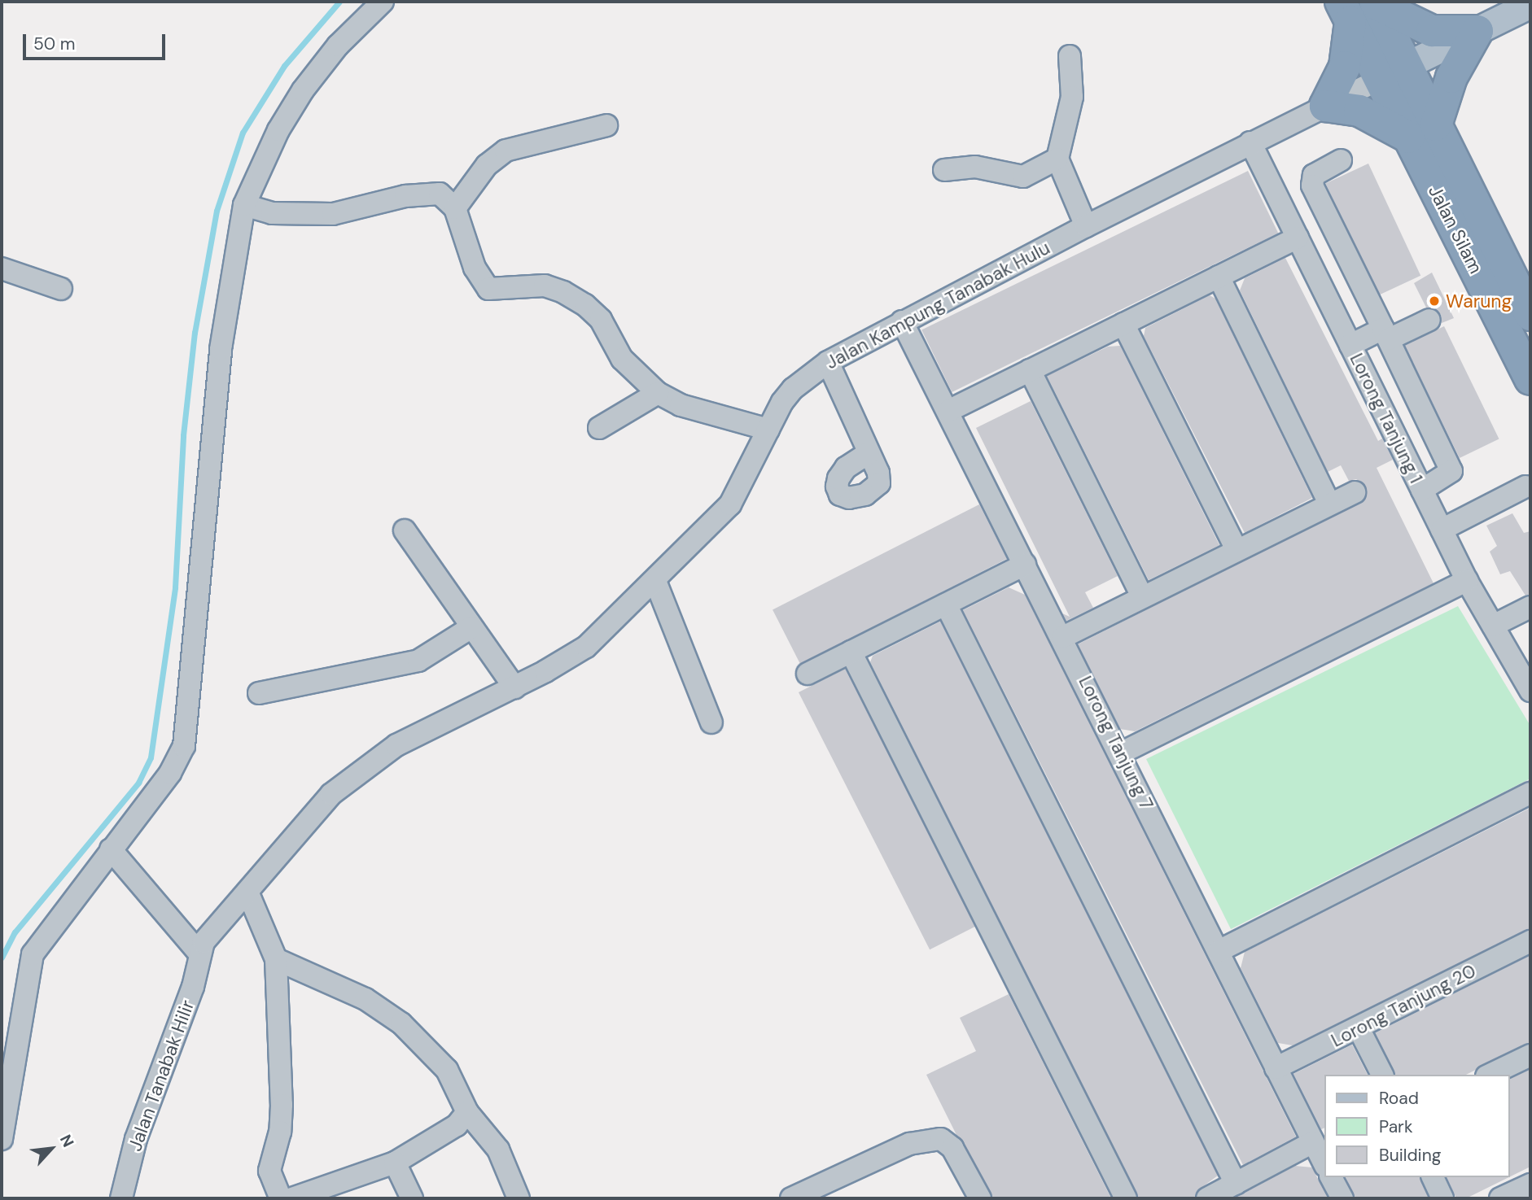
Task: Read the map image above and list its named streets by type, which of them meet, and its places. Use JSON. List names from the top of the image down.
{
  "streets": {
    "highway": ["Jalan Silam"],
    "street": [
      "Jalan Kampung Tanabak Hulu",
      "Lorong Tanjung 1",
      "Lorong Tanjung 7",
      "Lorong Tanjung 20",
      "Jalan Tanabak Hilir"
    ]
  },
  "crossings": [
    ["Jalan Silam", "Jalan Kampung Tanabak Hulu"],
    ["Jalan Kampung Tanabak Hulu", "Lorong Tanjung 1"],
    ["Jalan Kampung Tanabak Hulu", "Lorong Tanjung 7"],
    ["Jalan Kampung Tanabak Hulu", "Jalan Tanabak Hilir"],
    ["Lorong Tanjung 7", "Lorong Tanjung 20"]
  ],
  "places": ["Warung"],
  "legend": ["Road", "Park", "Building"],
  "scale_bar": "50 m",
  "north": "top right"
}
